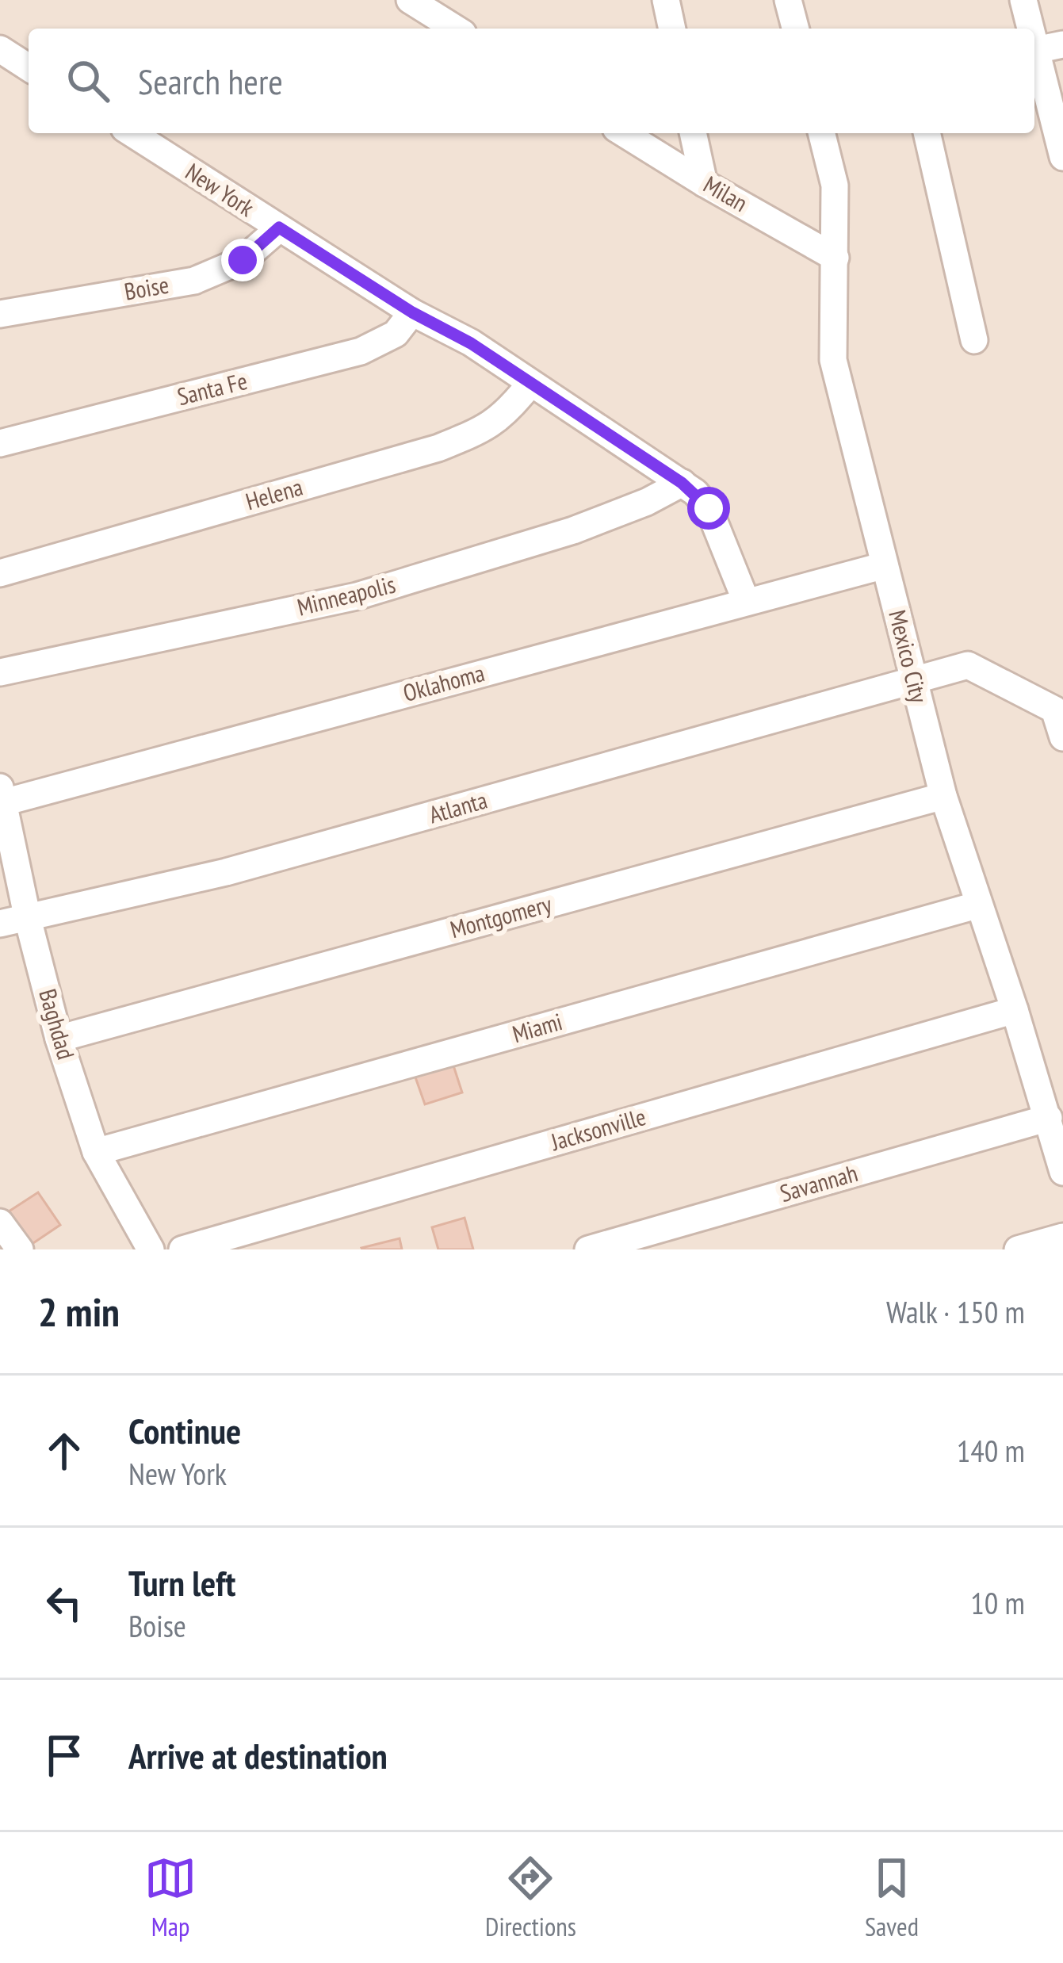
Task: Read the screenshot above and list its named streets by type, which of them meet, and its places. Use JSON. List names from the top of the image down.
{
  "streets": {
    "street": [
      "New York",
      "Milan",
      "Boise",
      "Santa Fe",
      "Helena",
      "Minneapolis",
      "Mexico City",
      "Oklahoma",
      "Atlanta",
      "Montgomery",
      "Baghdad",
      "Miami",
      "Jacksonville",
      "Savannah"
    ]
  },
  "crossings": [
    ["New York", "Boise"],
    ["New York", "Santa Fe"],
    ["New York", "Helena"],
    ["New York", "Minneapolis"],
    ["New York", "Oklahoma"],
    ["Milan", "Mexico City"],
    ["Mexico City", "Oklahoma"],
    ["Mexico City", "Atlanta"],
    ["Mexico City", "Montgomery"],
    ["Mexico City", "Miami"],
    ["Mexico City", "Jacksonville"],
    ["Mexico City", "Savannah"],
    ["Oklahoma", "Baghdad"],
    ["Atlanta", "Baghdad"],
    ["Montgomery", "Baghdad"],
    ["Baghdad", "Miami"]
  ],
  "page": {
    "search": "Search here",
    "heading": ["2 min", "Walk · 150 m"],
    "list": [
      ["Continue", "New York", "140 m"],
      ["Turn left", "Boise", "10 m"],
      "Arrive at destination"
    ],
    "nav": ["Map", "Directions", "Saved"]
  }
}
